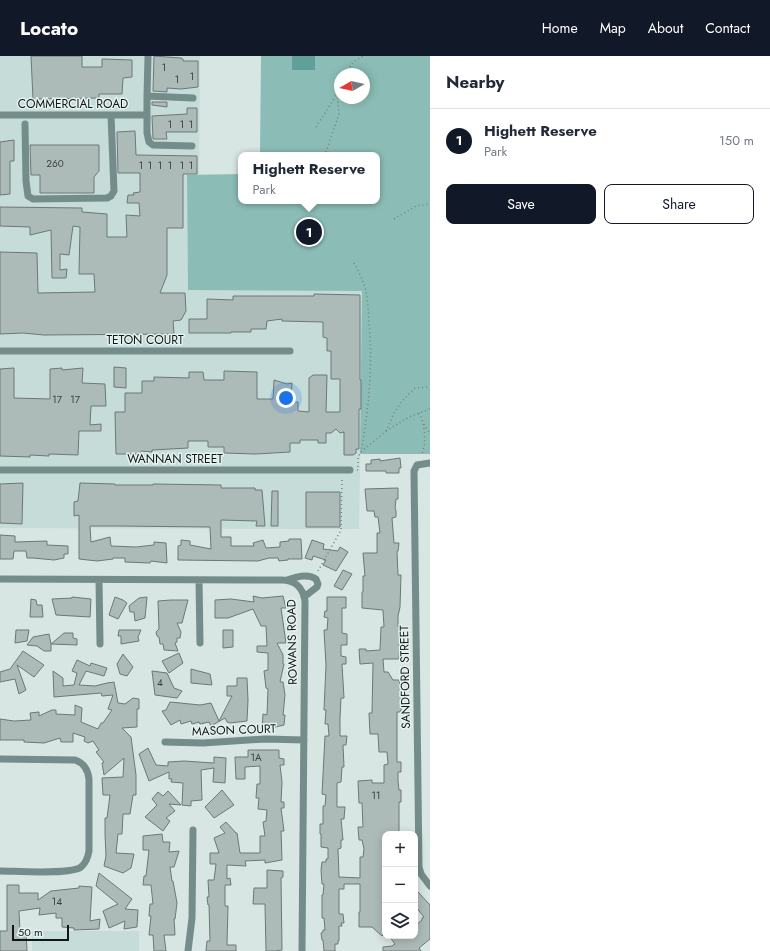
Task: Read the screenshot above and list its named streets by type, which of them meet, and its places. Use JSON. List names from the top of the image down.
{
  "streets": {
    "street": [
      "COMMERCIAL ROAD",
      "TETON COURT",
      "WANNAN STREET",
      "ROWANS ROAD",
      "SANDFORD STREET",
      "MASON COURT"
    ]
  },
  "crossings": [
    ["ROWANS ROAD", "MASON COURT"]
  ],
  "house_numbers": [
    "1",
    "1",
    "1",
    "1",
    "1",
    "1",
    "260",
    "1",
    "1",
    "1",
    "1",
    "1",
    "1",
    "17",
    "17",
    "4",
    "1A",
    "11",
    "14"
  ],
  "scale_bar": "50 m",
  "north": "left",
  "page": {
    "header": "Locato",
    "nav": [
      "Home",
      "Map",
      "About",
      "Contact"
    ],
    "heading": "Nearby",
    "list": [
      {
        "mark": "1",
        "name": "Highett Reserve",
        "note": "Park",
        "value": "150 m"
      }
    ],
    "popup": ["Highett Reserve", "Park"],
    "buttons": ["Save", "Share"],
    "pins": "1",
    "map_buttons": ["+", "−"],
    "scale": "50 m"
  }
}
